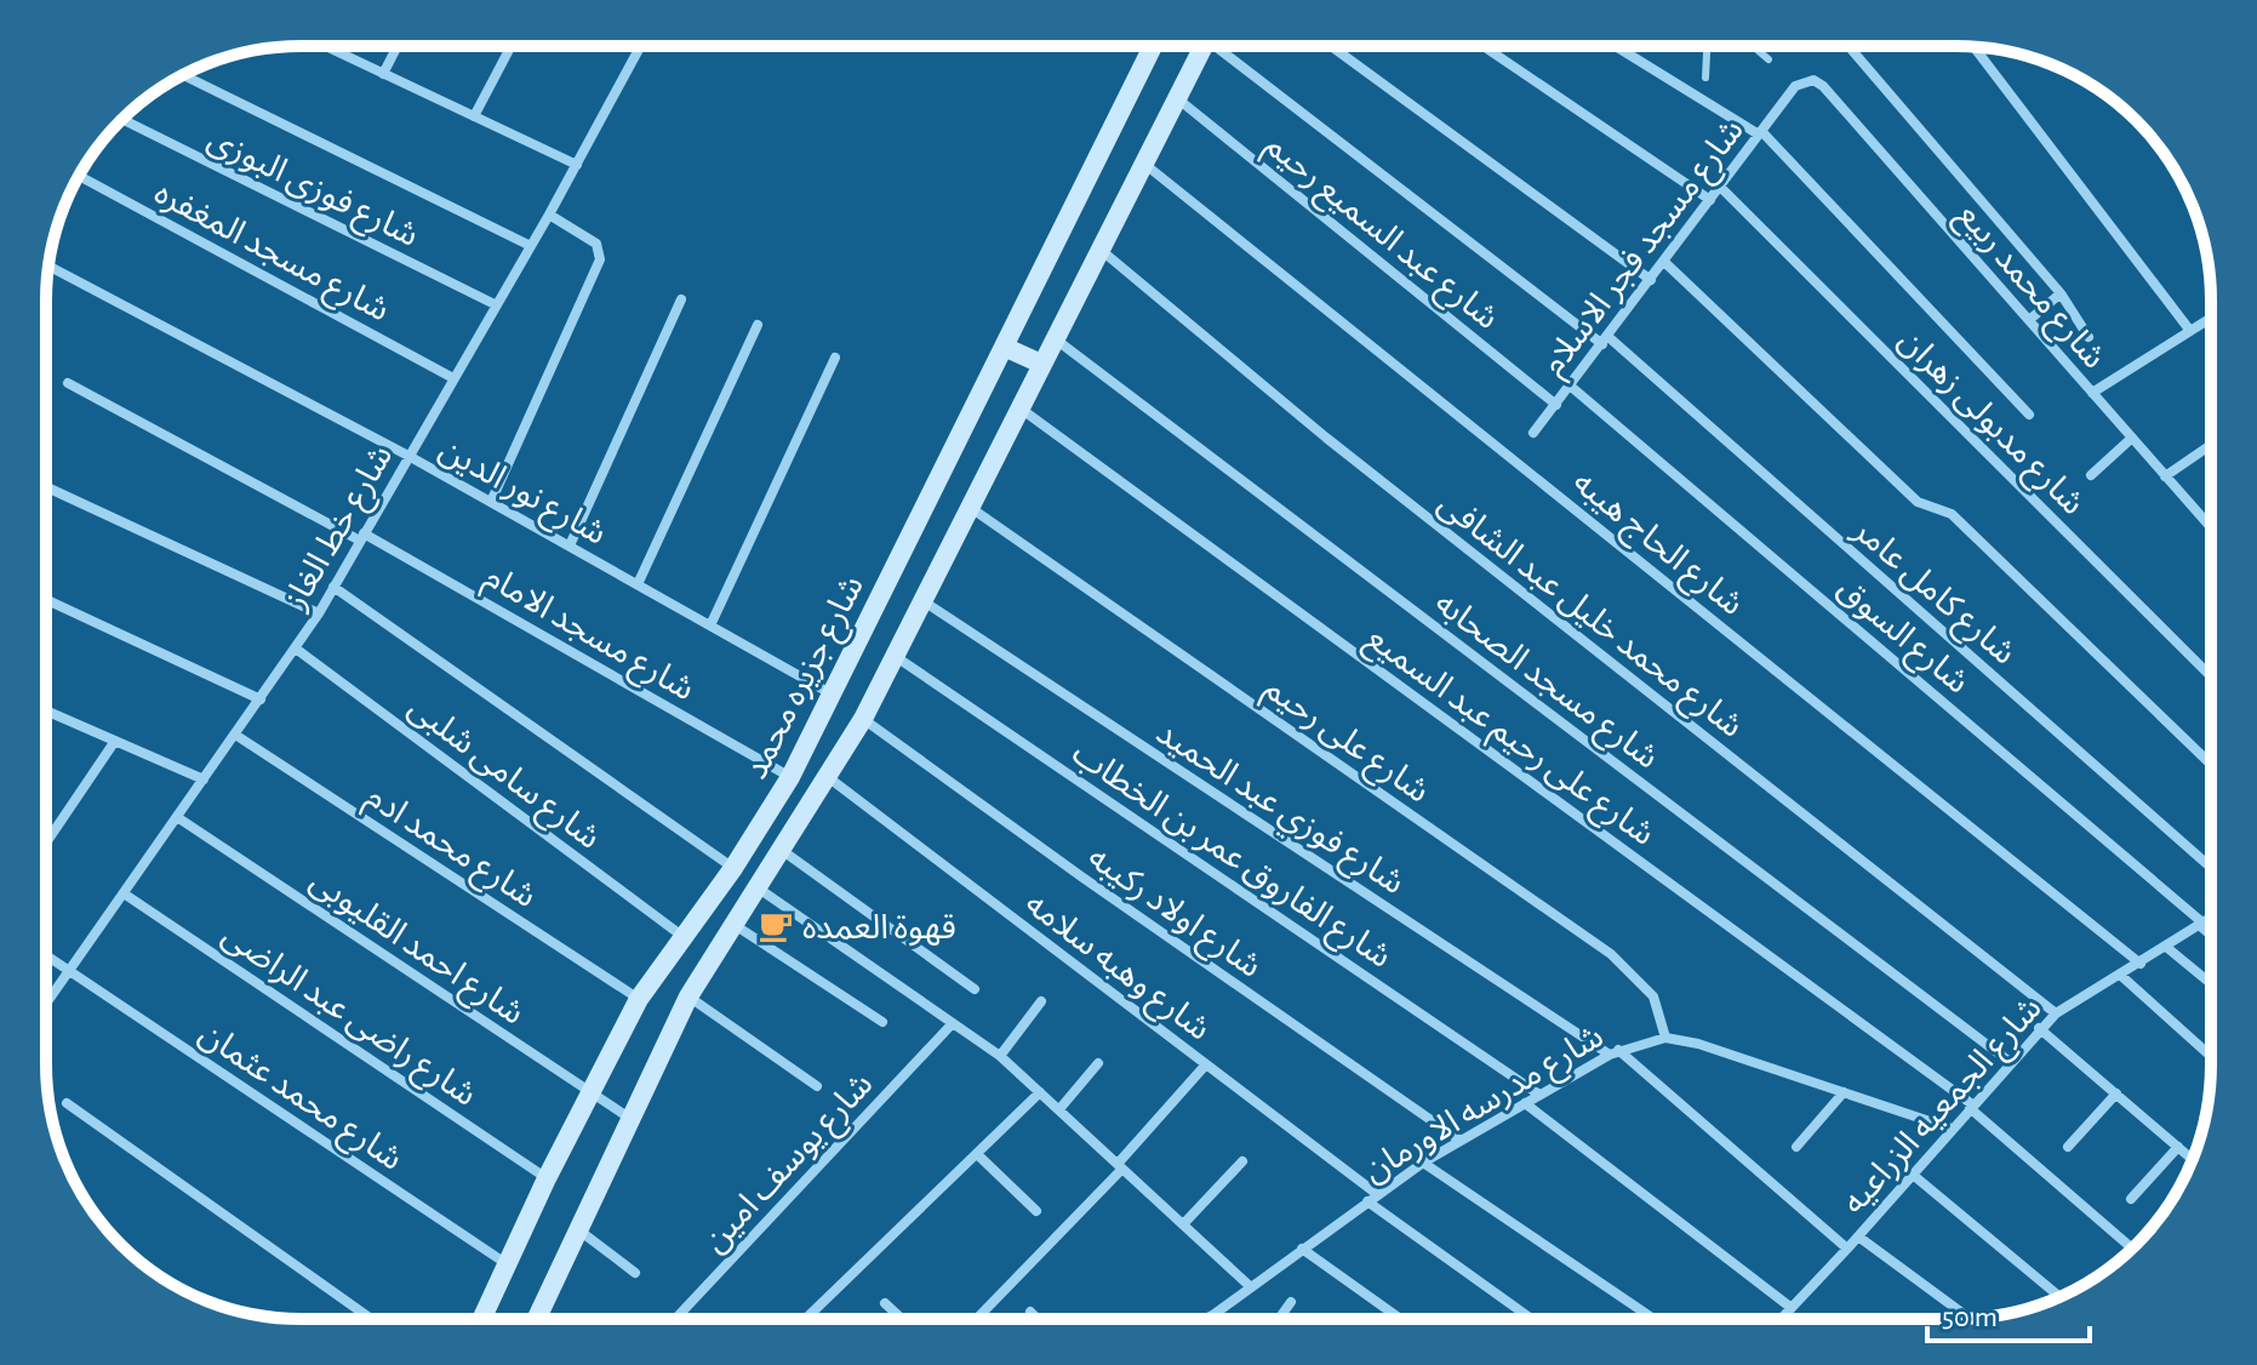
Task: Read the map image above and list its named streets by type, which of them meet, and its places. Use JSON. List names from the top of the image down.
{
  "streets": {
    "main road": ["شارع جزيره محمد"],
    "street": [
      "شارع فوزى البوزى",
      "شارع عبد السميع رحيم",
      "شارع مسجد فجر الاسلام",
      "شارع مسجد المغفره",
      "شارع محمد ربيع",
      "شارع مدبولى زهران",
      "شارع نور الدين",
      "شارع خط الغاز",
      "شارع الحاج هيبه",
      "شارع كامل عامر",
      "شارع محمد خليل عبد الشافى",
      "شارع مسجد الامام",
      "شارع السوق",
      "شارع مسجد الصحابه",
      "شارع على رحيم عبد السميع",
      "شارع على رحيم",
      "شارع سامى شلبى",
      "شارع فوزي عبد الحميد",
      "شارع محمد ادم",
      "شارع الفاروق عمر بن الخطاب",
      "شارع اولاد ركيبه",
      "شارع احمد القليوبى",
      "شارع وهبه سلامه",
      "شارع راضى عبد الراضى",
      "شارع محمد عثمان",
      "شارع مدرسه الاورمان",
      "شارع الجمعيه الزراعيه",
      "شارع يوسف امين"
    ]
  },
  "crossings": [
    ["شارع فوزى البوزى", "شارع خط الغاز"],
    ["شارع عبد السميع رحيم", "شارع مسجد فجر الاسلام"],
    ["شارع عبد السميع رحيم", "شارع جزيره محمد"],
    ["شارع مسجد فجر الاسلام", "شارع محمد ربيع"],
    ["شارع مسجد فجر الاسلام", "شارع مدبولى زهران"],
    ["شارع مسجد فجر الاسلام", "شارع كامل عامر"],
    ["شارع مسجد فجر الاسلام", "شارع السوق"],
    ["شارع مسجد المغفره", "شارع خط الغاز"],
    ["شارع نور الدين", "شارع خط الغاز"],
    ["شارع نور الدين", "شارع جزيره محمد"],
    ["شارع خط الغاز", "شارع مسجد الامام"],
    ["شارع خط الغاز", "شارع سامى شلبى"],
    ["شارع خط الغاز", "شارع محمد ادم"],
    ["شارع خط الغاز", "شارع احمد القليوبى"],
    ["شارع خط الغاز", "شارع راضى عبد الراضى"],
    ["شارع خط الغاز", "شارع محمد عثمان"],
    ["شارع الحاج هيبه", "شارع جزيره محمد"],
    ["شارع الحاج هيبه", "شارع الجمعيه الزراعيه"],
    ["شارع محمد خليل عبد الشافى", "شارع جزيره محمد"],
    ["شارع محمد خليل عبد الشافى", "شارع الجمعيه الزراعيه"],
    ["شارع مسجد الامام", "شارع جزيره محمد"],
    ["شارع السوق", "شارع الجمعيه الزراعيه"],
    ["شارع جزيره محمد", "شارع مسجد الصحابه"],
    ["شارع جزيره محمد", "شارع على رحيم عبد السميع"],
    ["شارع جزيره محمد", "شارع على رحيم"],
    ["شارع جزيره محمد", "شارع سامى شلبى"],
    ["شارع جزيره محمد", "شارع فوزي عبد الحميد"],
    ["شارع جزيره محمد", "شارع محمد ادم"],
    ["شارع جزيره محمد", "شارع الفاروق عمر بن الخطاب"],
    ["شارع جزيره محمد", "شارع اولاد ركيبه"],
    ["شارع جزيره محمد", "شارع احمد القليوبى"],
    ["شارع جزيره محمد", "شارع وهبه سلامه"],
    ["شارع جزيره محمد", "شارع راضى عبد الراضى"],
    ["شارع جزيره محمد", "شارع محمد عثمان"],
    ["شارع مسجد الصحابه", "شارع الجمعيه الزراعيه"],
    ["شارع على رحيم عبد السميع", "شارع الجمعيه الزراعيه"],
    ["شارع على رحيم", "شارع مدرسه الاورمان"],
    ["شارع فوزي عبد الحميد", "شارع مدرسه الاورمان"],
    ["شارع فوزي عبد الحميد", "شارع الجمعيه الزراعيه"],
    ["شارع الفاروق عمر بن الخطاب", "شارع مدرسه الاورمان"],
    ["شارع اولاد ركيبه", "شارع مدرسه الاورمان"],
    ["شارع وهبه سلامه", "شارع مدرسه الاورمان"],
    ["شارع مدرسه الاورمان", "شارع الجمعيه الزراعيه"]
  ],
  "places": {
    "cafe": ["قهوة العمده"]
  },
  "scale_bar": "50 m"
}
